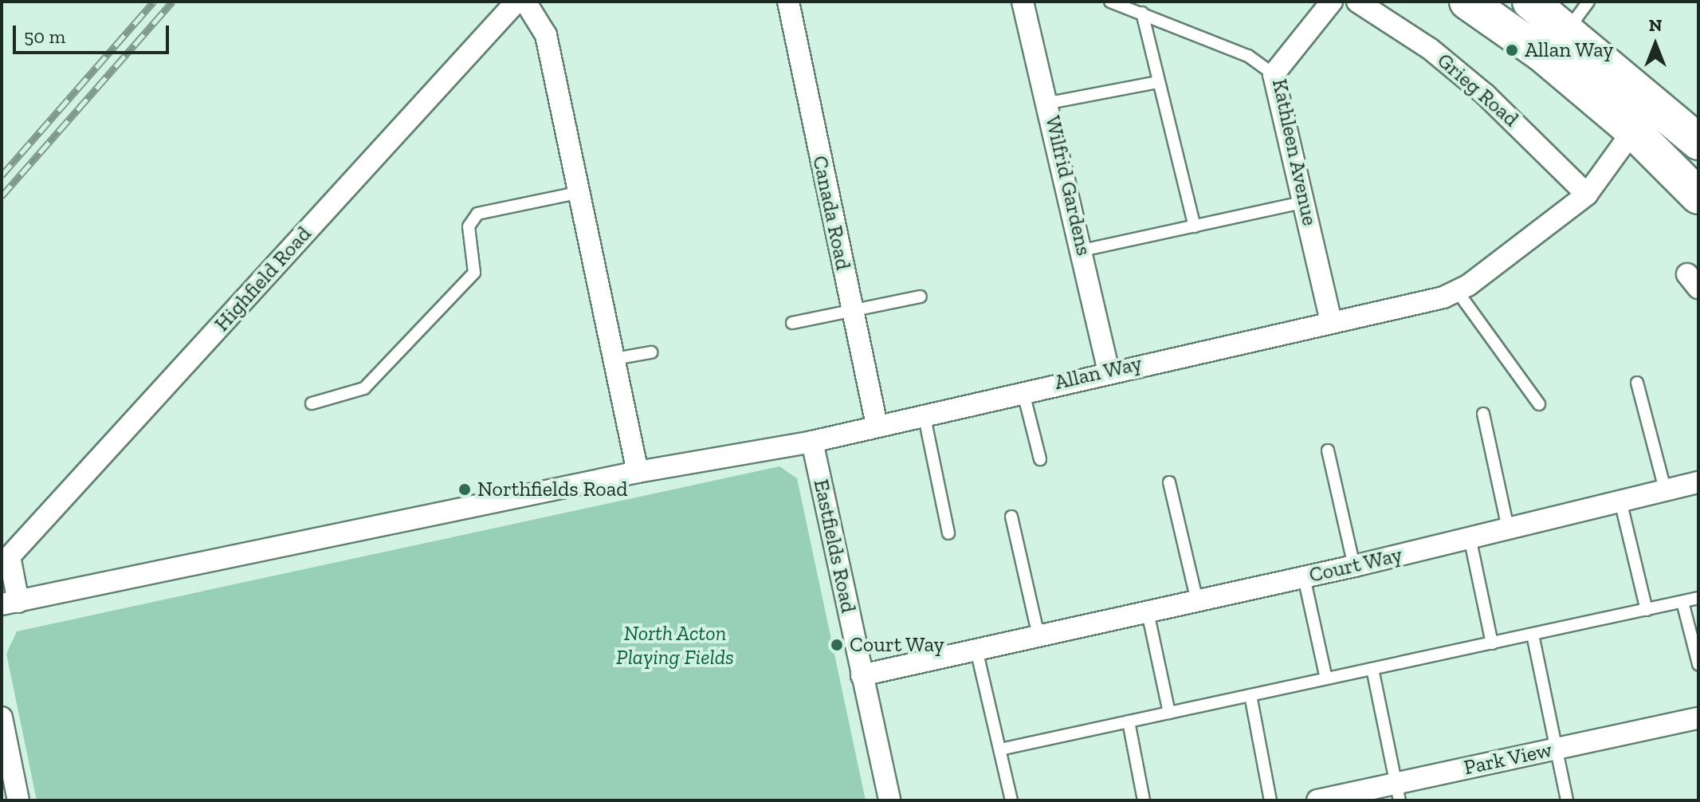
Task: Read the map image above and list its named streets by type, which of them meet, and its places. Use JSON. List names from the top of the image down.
{
  "streets": {
    "street": [
      "Grieg Road",
      "Kathleen Avenue",
      "Wilfrid Gardens",
      "Canada Road",
      "Highfield Road",
      "Allan Way",
      "Eastfields Road",
      "Court Way",
      "Park View"
    ]
  },
  "crossings": [
    ["Grieg Road", "Allan Way"],
    ["Kathleen Avenue", "Allan Way"],
    ["Wilfrid Gardens", "Allan Way"],
    ["Canada Road", "Allan Way"],
    ["Eastfields Road", "Court Way"]
  ],
  "parks": ["North Acton Playing Fields"],
  "places": ["Allan Way", "Northfields Road", "Court Way"],
  "scale_bar": "50 m",
  "north": "top"
}
